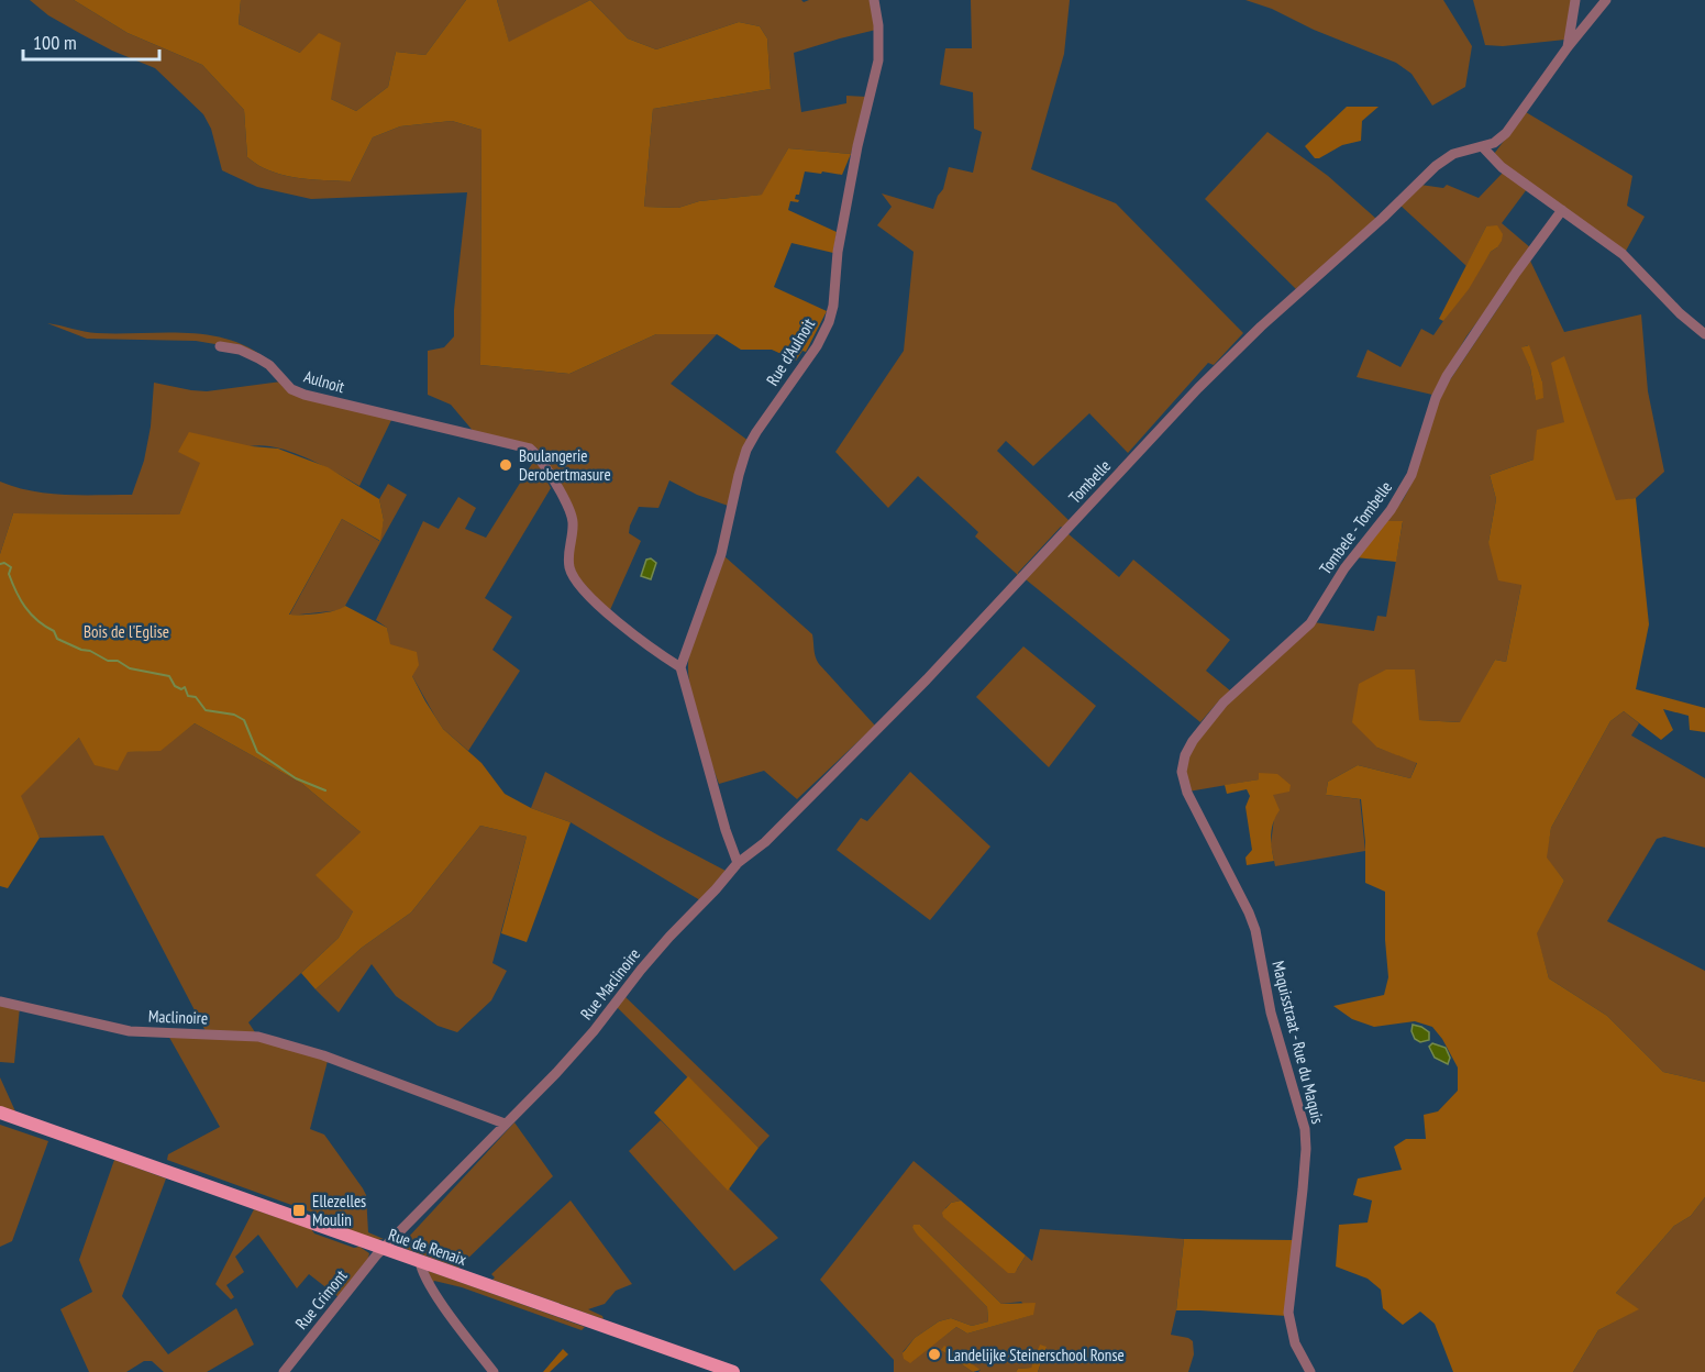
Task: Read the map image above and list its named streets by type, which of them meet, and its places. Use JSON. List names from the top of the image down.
{
  "streets": {
    "main road": ["Rue de Renaix"],
    "street": [
      "Rue d'Aulnoit",
      "Aulnoit",
      "Tombelle",
      "Tombele - Tombelle",
      "Rue Maclinoire",
      "Maclinoire",
      "Maquisstraat - Rue du Maquis",
      "Rue Crimont"
    ]
  },
  "crossings": [
    ["Rue d'Aulnoit", "Aulnoit"],
    ["Tombelle", "Rue Maclinoire"],
    ["Tombele - Tombelle", "Maquisstraat - Rue du Maquis"],
    ["Rue Maclinoire", "Maclinoire"],
    ["Rue Maclinoire", "Rue de Renaix"],
    ["Rue Maclinoire", "Rue Crimont"],
    ["Rue de Renaix", "Rue Crimont"]
  ],
  "parks": ["Bois de l'Eglise"],
  "places": {
    "other": ["Boulangerie Derobertmasure", "Landelijke Steinerschool Ronse"],
    "transit": ["Ellezelles Moulin"]
  },
  "scale_bar": "100 m"
}
